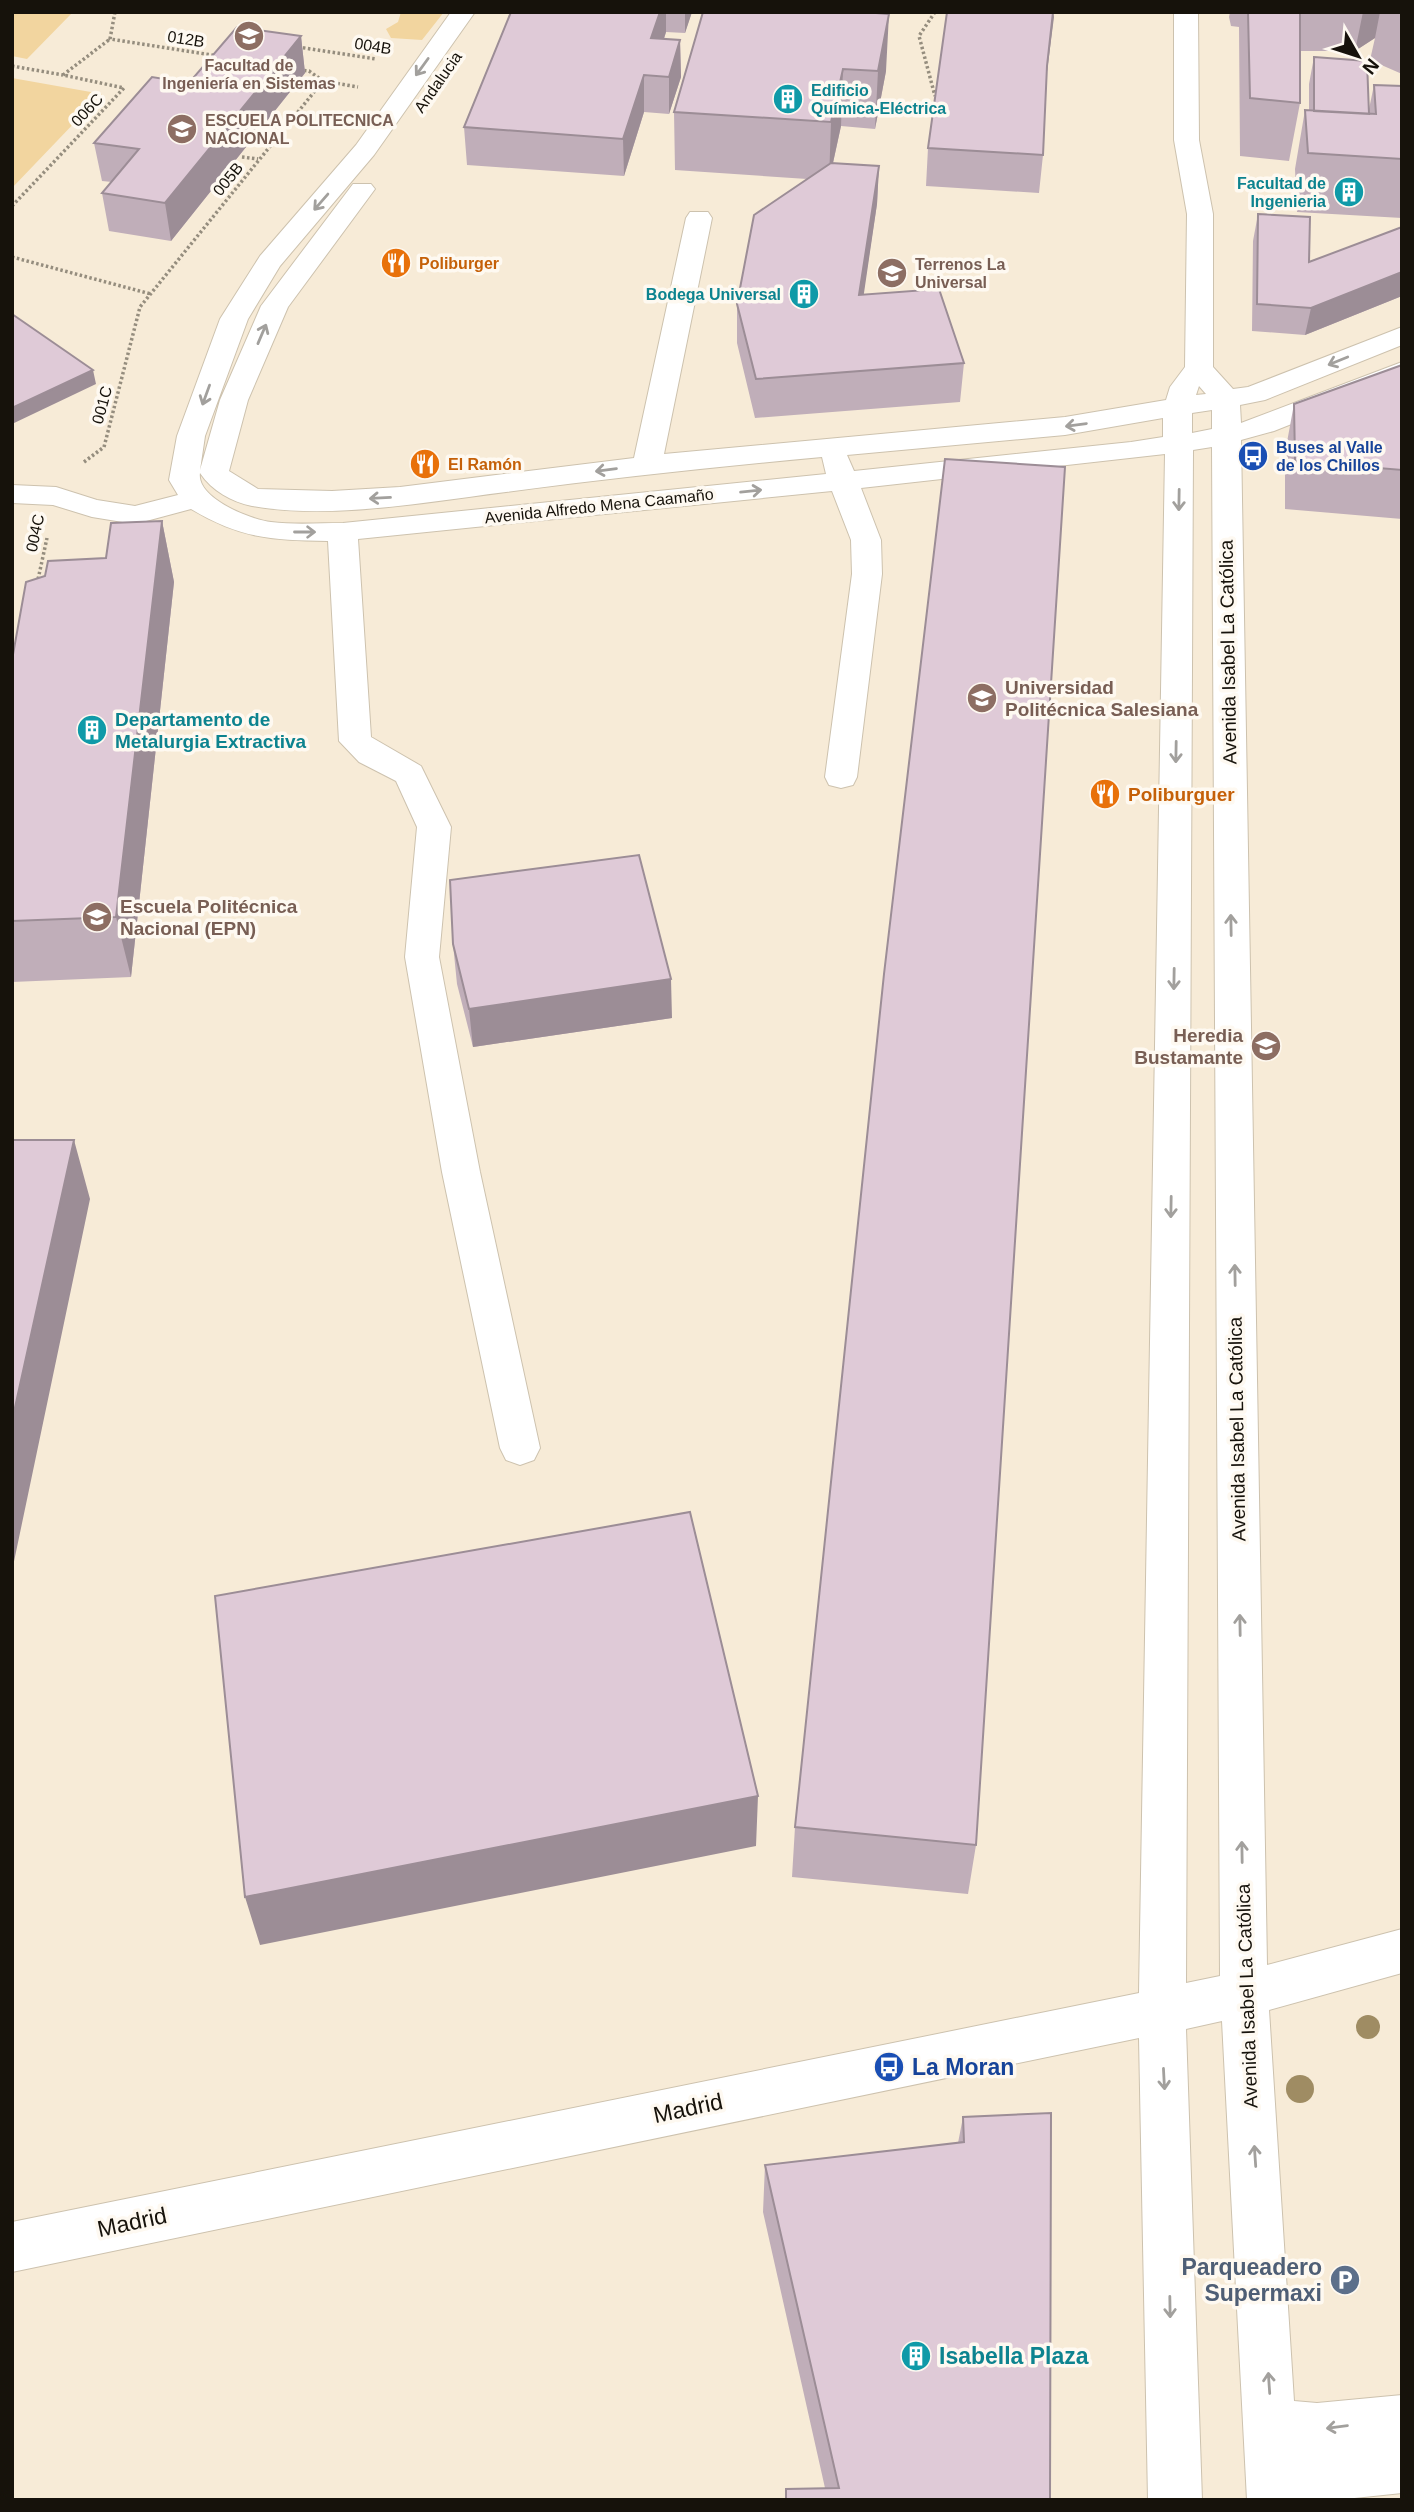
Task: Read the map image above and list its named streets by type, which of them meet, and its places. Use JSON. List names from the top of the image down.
{
  "streets": {
    "street": [
      "Andalucia",
      "Avenida Alfredo Mena Caamaño",
      "Avenida Isabel La Católica",
      "Madrid"
    ],
    "path": [
      "012B",
      "004B",
      "006C",
      "005B",
      "001C",
      "004C"
    ]
  },
  "crossings": [
    ["004B", "Andalucia"],
    ["Andalucia", "Avenida Alfredo Mena Caamaño"],
    ["005B", "001C"],
    ["001C", "004C"],
    ["Avenida Alfredo Mena Caamaño", "Avenida Isabel La Católica"],
    ["Avenida Isabel La Católica", "Madrid"]
  ],
  "places": {
    "school or university": [
      "Facultad de Ingeniería en Sistemas",
      "ESCUELA POLITECNICA NACIONAL",
      "Terrenos La Universal",
      "Universidad Politécnica Salesiana",
      "Escuela Politécnica Nacional (EPN)",
      "Heredia Bustamante"
    ],
    "building": [
      "Edificio Química-Eléctrica",
      "Facultad de Ingenieria",
      "Bodega Universal",
      "Departamento de Metalurgia Extractiva",
      "Isabella Plaza"
    ],
    "restaurant": ["Poliburger", "El Ramón", "Poliburguer"],
    "bus stop": ["Buses al Valle de los Chillos", "La Moran"],
    "parking": ["Parqueadero Supermaxi"]
  },
  "north": "bottom right"
}
